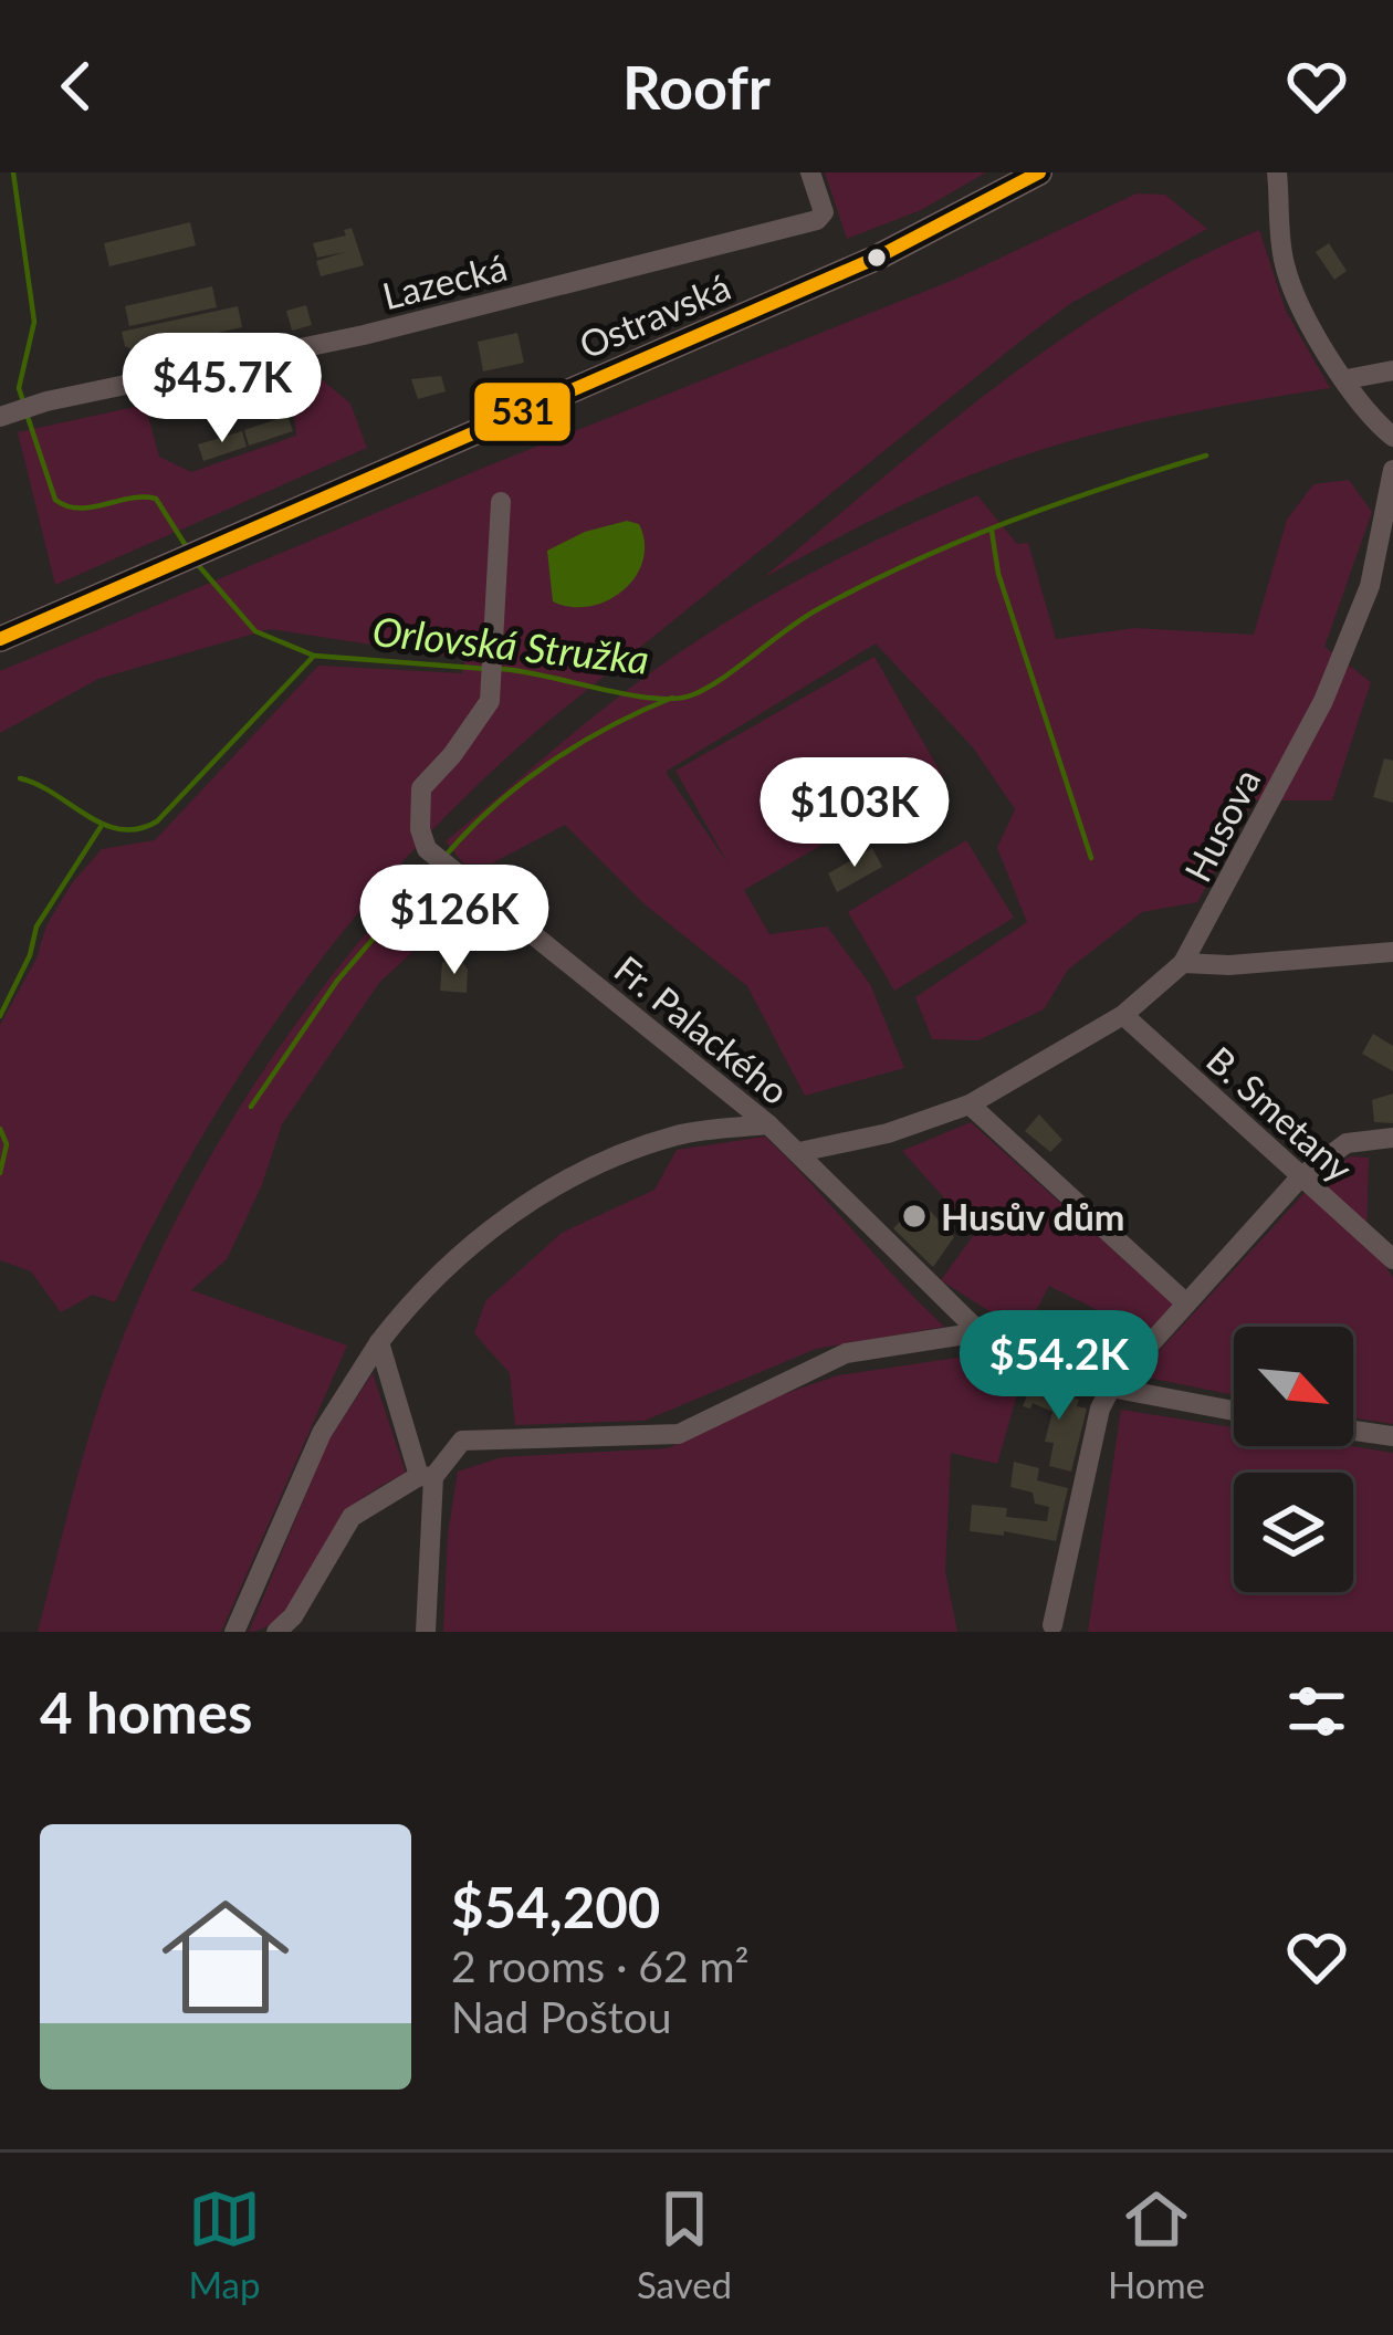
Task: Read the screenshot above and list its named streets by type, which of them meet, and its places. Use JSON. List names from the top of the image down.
{
  "streets": {
    "main road": ["Ostravská"],
    "street": [
      "Lazecká",
      "Husova",
      "Fr. Palackého",
      "B. Smetany"
    ]
  },
  "crossings": [
    ["Husova", "Fr. Palackého"],
    ["Husova", "B. Smetany"]
  ],
  "water": ["Orlovská Stružka"],
  "places": ["Husův dům"],
  "lines": ["transit line 531"],
  "north": "bottom right",
  "page": {
    "header": "Roofr",
    "price": [
      "$45.7K",
      "$103K",
      "$126K",
      "$54.2K"
    ],
    "heading": "4 homes",
    "list": [
      {
        "name": "$54,200",
        "note": "2 rooms · 62 m² · Nad Poštou"
      }
    ],
    "tabs": ["Map", "Saved", "Home"]
  }
}
